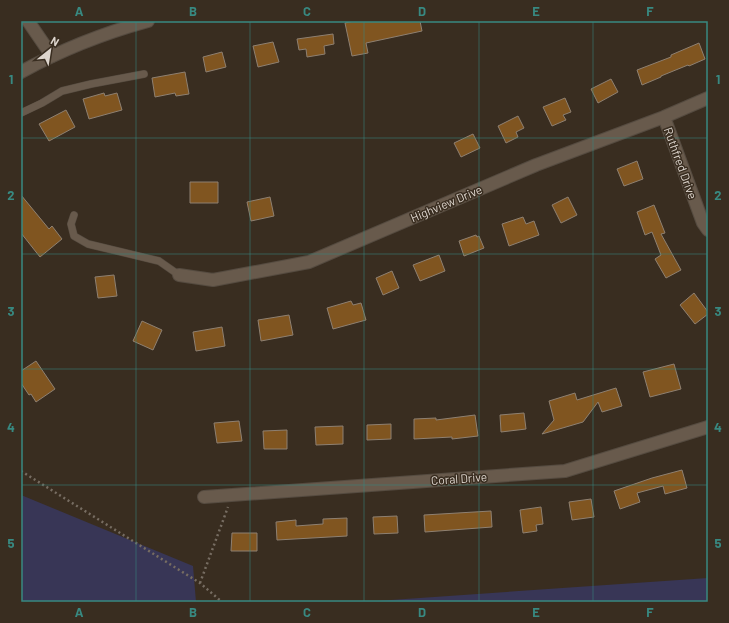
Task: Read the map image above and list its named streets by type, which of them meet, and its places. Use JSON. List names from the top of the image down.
{
  "streets": {
    "street": ["Ruthfred Drive", "Highview Drive", "Coral Drive"]
  },
  "crossings": [
    ["Ruthfred Drive", "Highview Drive"]
  ],
  "north": "top right",
  "grid": {
    "columns": [
      "A",
      "B",
      "C",
      "D",
      "E",
      "F"
    ],
    "rows": [
      "1",
      "2",
      "3",
      "4",
      "5"
    ]
  }
}
